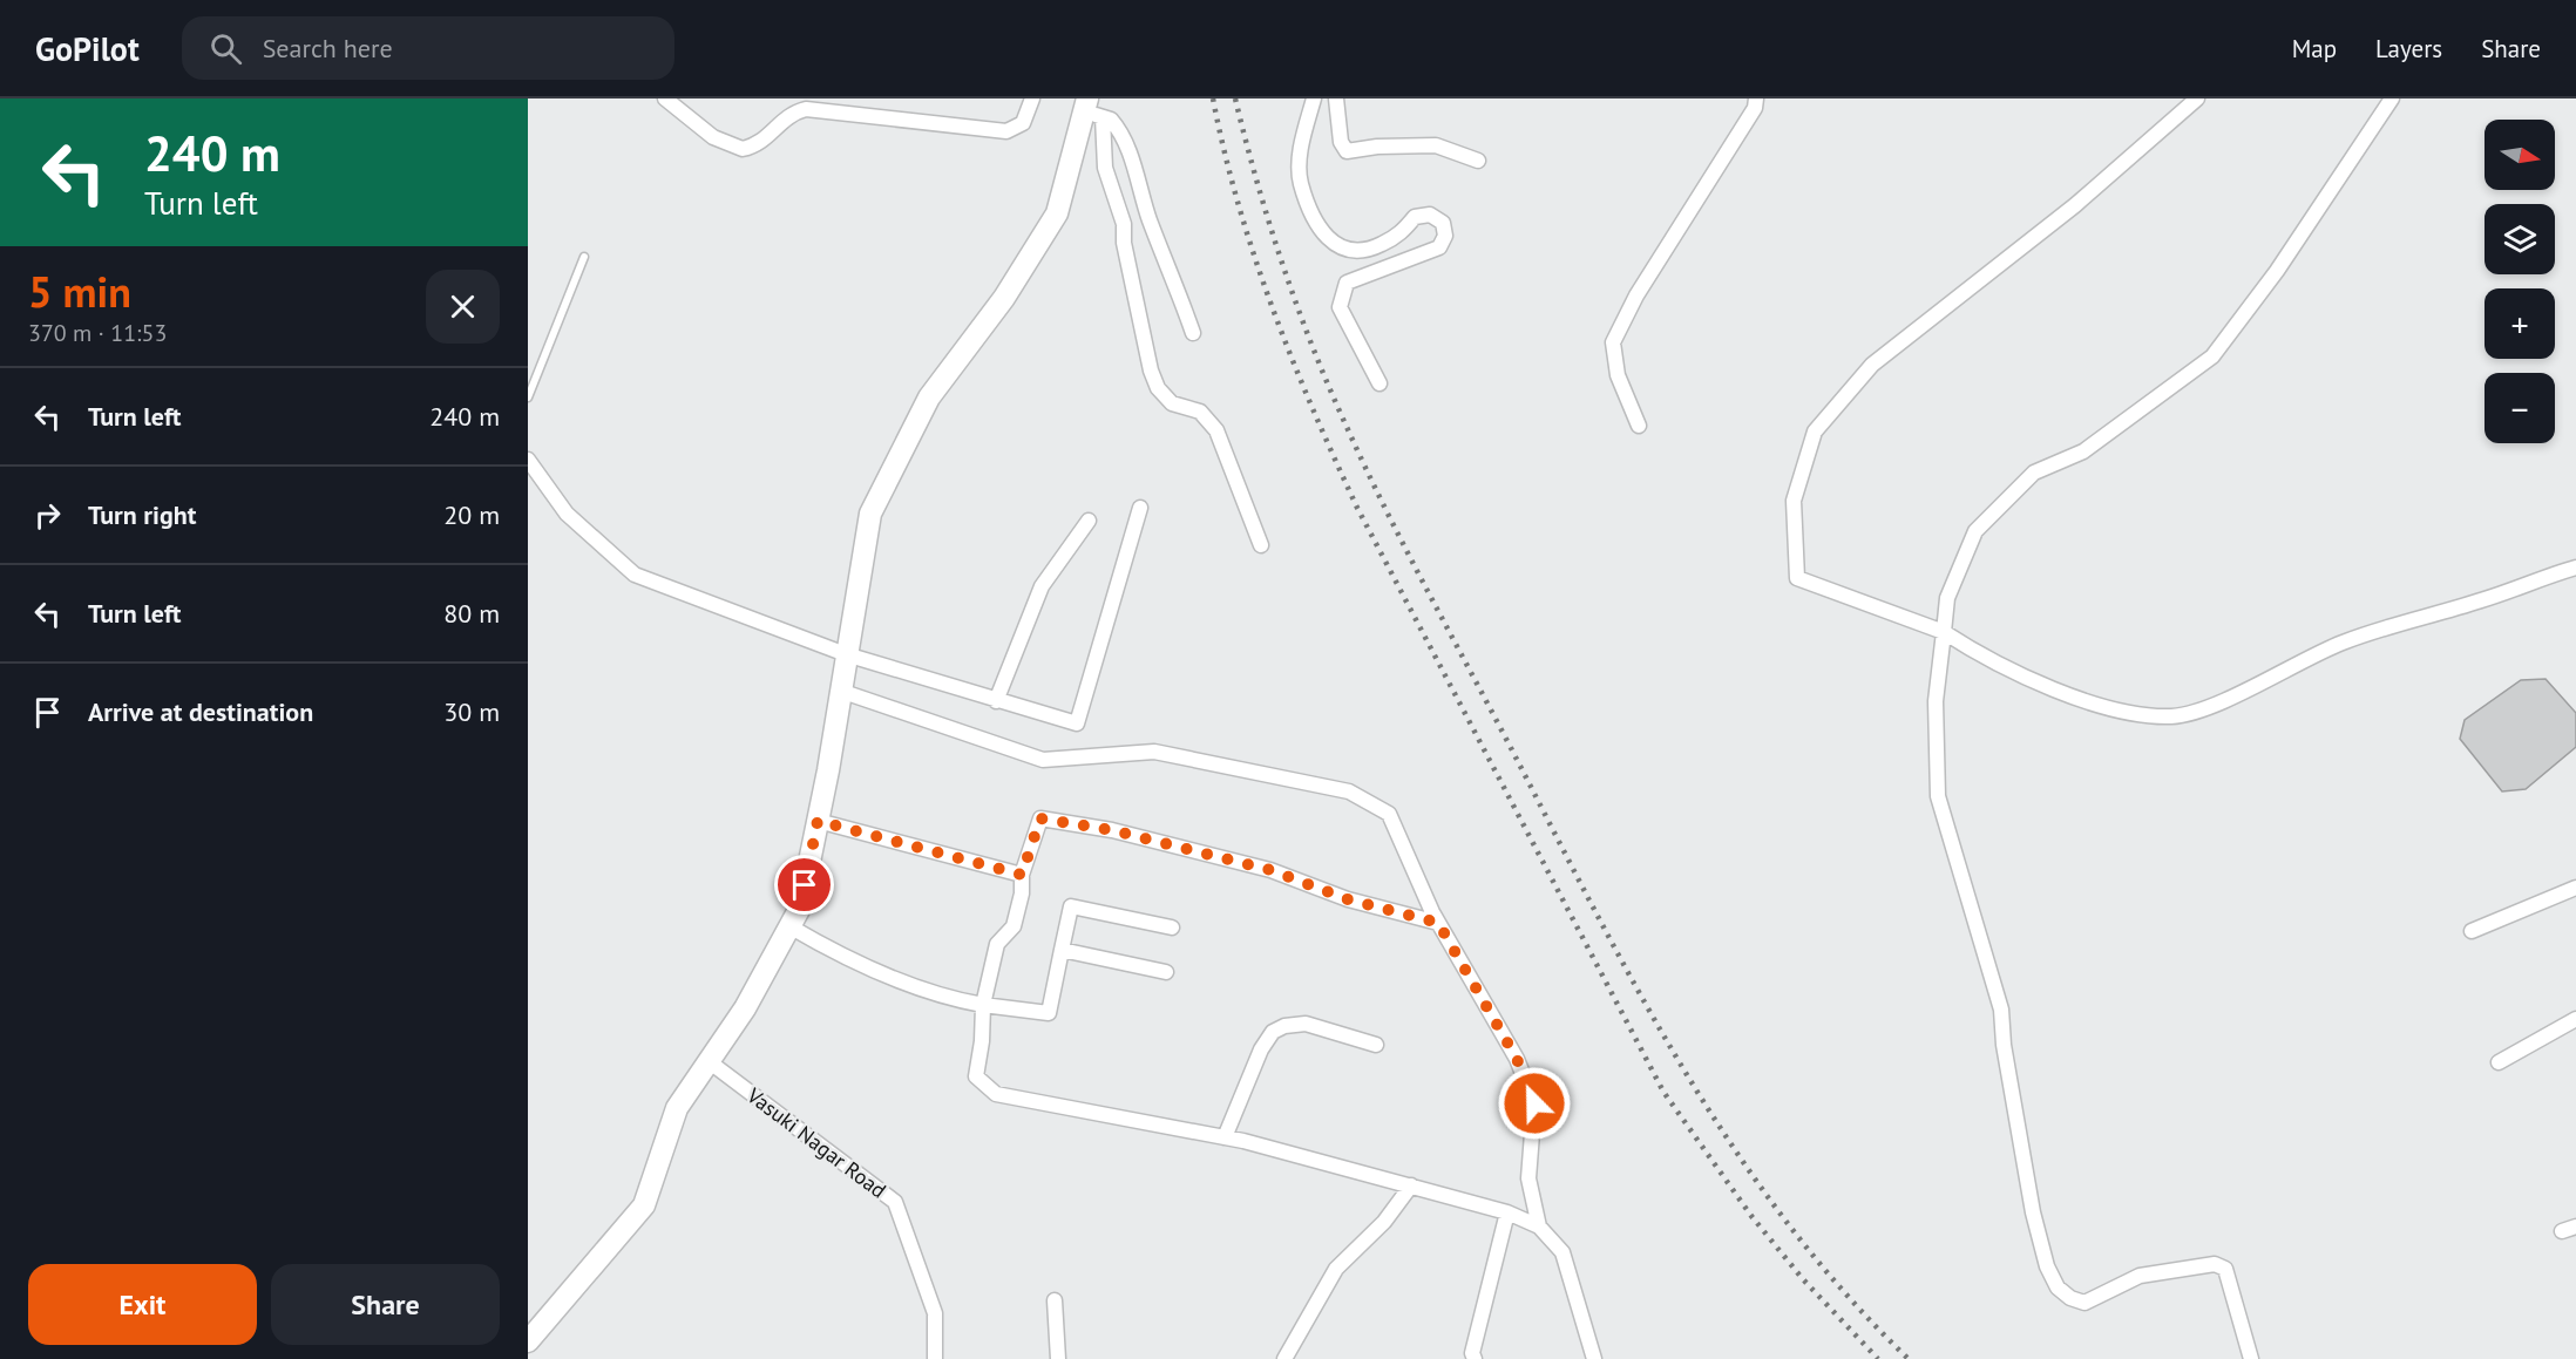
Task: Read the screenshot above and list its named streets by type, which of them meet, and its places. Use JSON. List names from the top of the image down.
{
  "streets": {
    "street": ["Vasuki Nagar Road"]
  },
  "north": "right",
  "page": {
    "header": "GoPilot",
    "search": "Search here",
    "nav": ["Map", "Layers", "Share"],
    "turn": ["240 m", "Turn left"],
    "map_buttons": ["+", "−"],
    "heading": ["5 min", "370 m · 11:53"],
    "list": [
      {
        "name": "Turn left",
        "value": "240 m"
      },
      {
        "name": "Turn right",
        "value": "20 m"
      },
      {
        "name": "Turn left",
        "value": "80 m"
      },
      {
        "name": "Arrive at destination",
        "value": "30 m"
      }
    ],
    "buttons": ["Exit", "Share"]
  }
}
